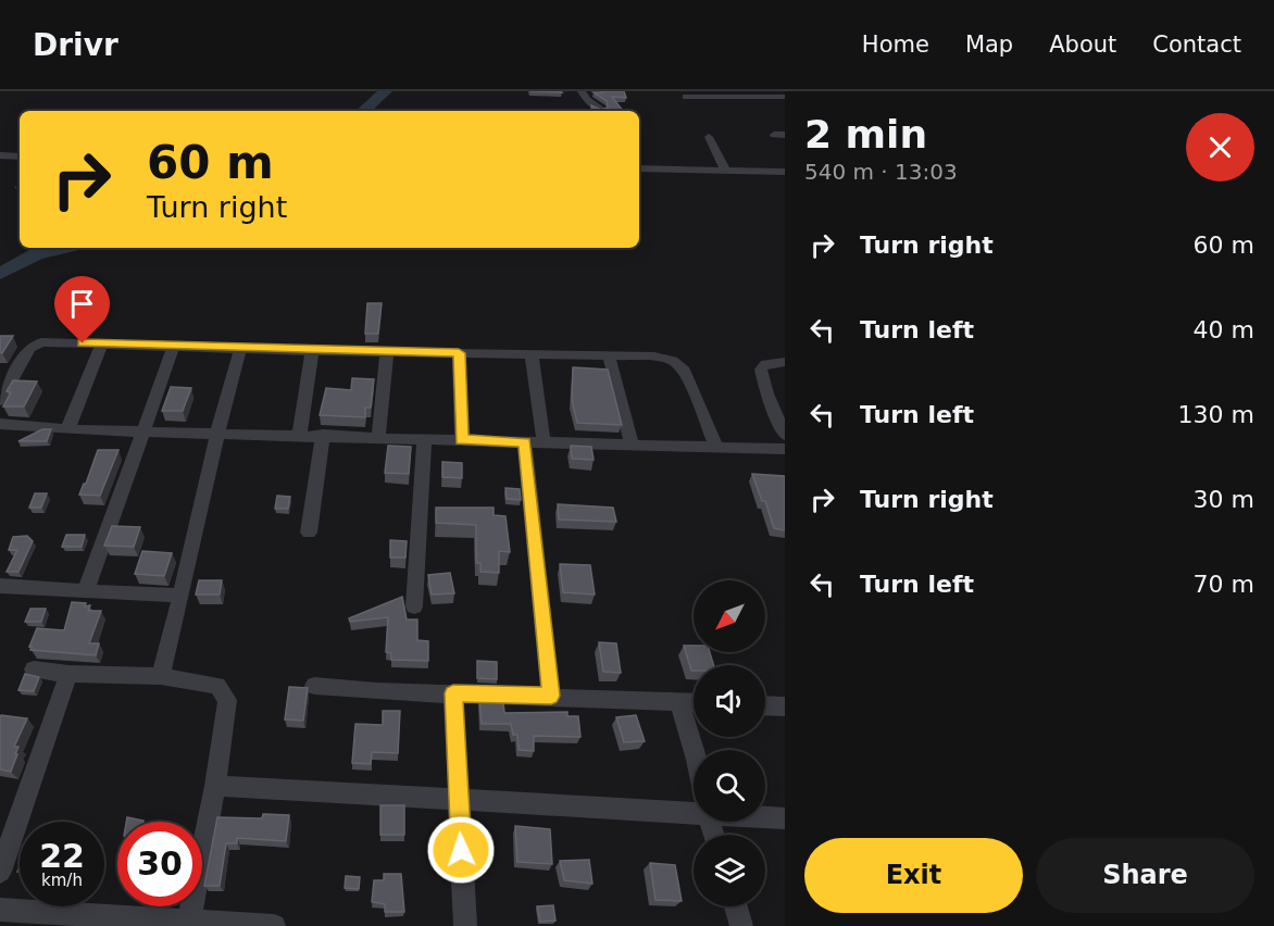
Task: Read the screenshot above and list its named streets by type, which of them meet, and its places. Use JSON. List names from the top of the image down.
{
  "north": "bottom left",
  "page": {
    "header": "Drivr",
    "nav": [
      "Home",
      "Map",
      "About",
      "Contact"
    ],
    "heading": ["2 min", "540 m · 13:03"],
    "turn": ["60 m", "Turn right"],
    "list": [
      {
        "name": "Turn right",
        "value": "60 m"
      },
      {
        "name": "Turn left",
        "value": "40 m"
      },
      {
        "name": "Turn left",
        "value": "130 m"
      },
      {
        "name": "Turn right",
        "value": "30 m"
      },
      {
        "name": "Turn left",
        "value": "70 m"
      }
    ],
    "speed": "22 km/h",
    "limit": "30",
    "buttons": ["Exit", "Share"]
  }
}
